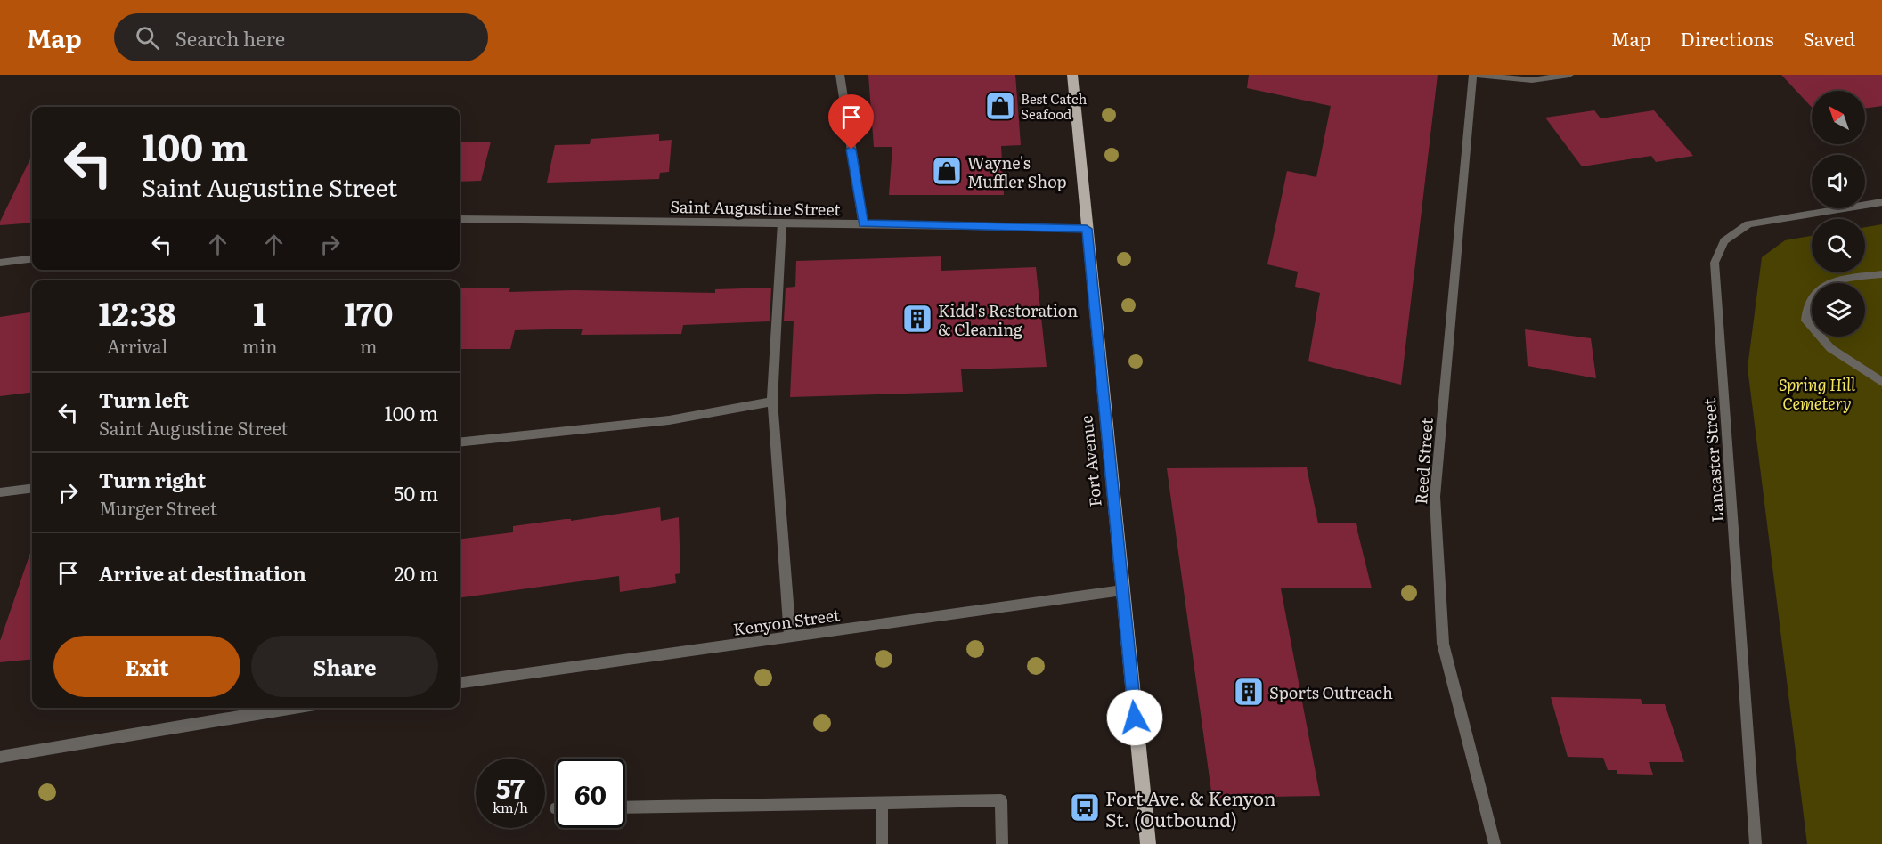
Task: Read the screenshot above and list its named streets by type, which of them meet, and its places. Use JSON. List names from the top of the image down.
{
  "streets": {
    "main road": ["Fort Avenue"],
    "street": [
      "Saint Augustine Street",
      "Lancaster Street",
      "Reed Street",
      "Kenyon Street"
    ]
  },
  "crossings": [
    ["Saint Augustine Street", "Fort Avenue"],
    ["Fort Avenue", "Kenyon Street"]
  ],
  "parks": ["Spring Hill Cemetery"],
  "places": {
    "shop": ["Best Catch Seafood", "Wayne's Muffler Shop"],
    "building": ["Kidd's Restoration & Cleaning", "Sports Outreach"],
    "bus stop": ["Fort Ave. & Kenyon St. (Outbound)"]
  },
  "north": "top left",
  "page": {
    "header": "Map",
    "search": "Search here",
    "nav": ["Map", "Directions", "Saved"],
    "turn": ["100 m", "Saint Augustine Street"],
    "eta": [
      "12:38",
      "Arrival",
      "1",
      "min",
      "170",
      "m"
    ],
    "list": [
      {
        "name": "Turn left",
        "note": "Saint Augustine Street",
        "value": "100 m"
      },
      {
        "name": "Turn right",
        "note": "Murger Street",
        "value": "50 m"
      },
      {
        "name": "Arrive at destination",
        "value": "20 m"
      }
    ],
    "buttons": ["Exit", "Share"],
    "speed": "57 km/h",
    "limit": "60"
  }
}
